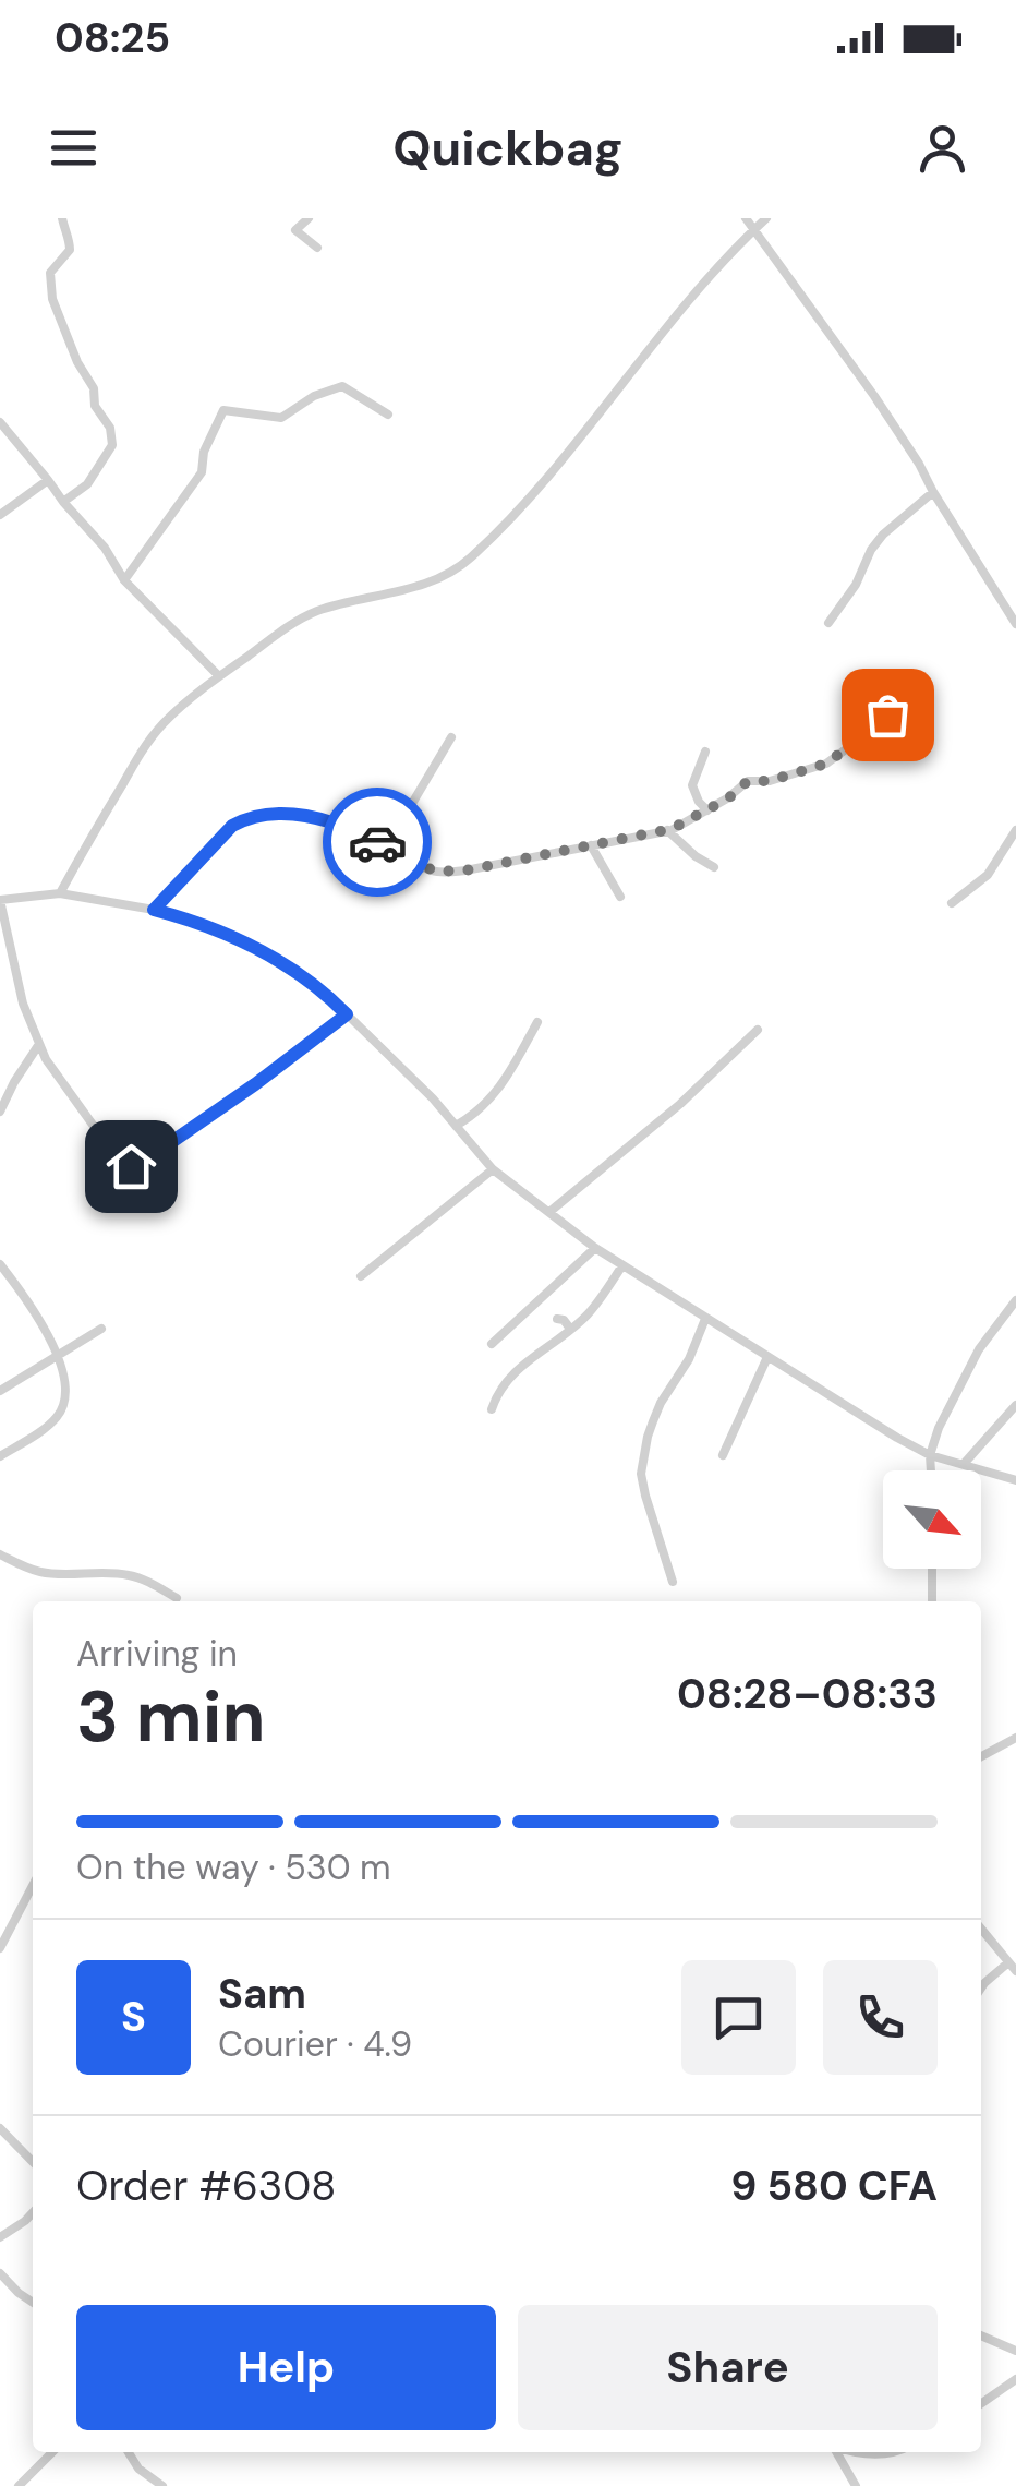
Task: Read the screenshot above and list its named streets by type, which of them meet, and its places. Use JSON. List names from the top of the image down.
{
  "north": "bottom right",
  "page": {
    "status": "08:25",
    "header": "Quickbag",
    "heading": ["3 min", "Arriving in", "08:28–08:33"],
    "panel": [
      "Sam",
      "Courier · 4.9",
      "Order #6308",
      "9 580 CFA"
    ],
    "bar": "On the way · 530 m",
    "round": "S",
    "buttons": ["Help", "Share"]
  }
}
